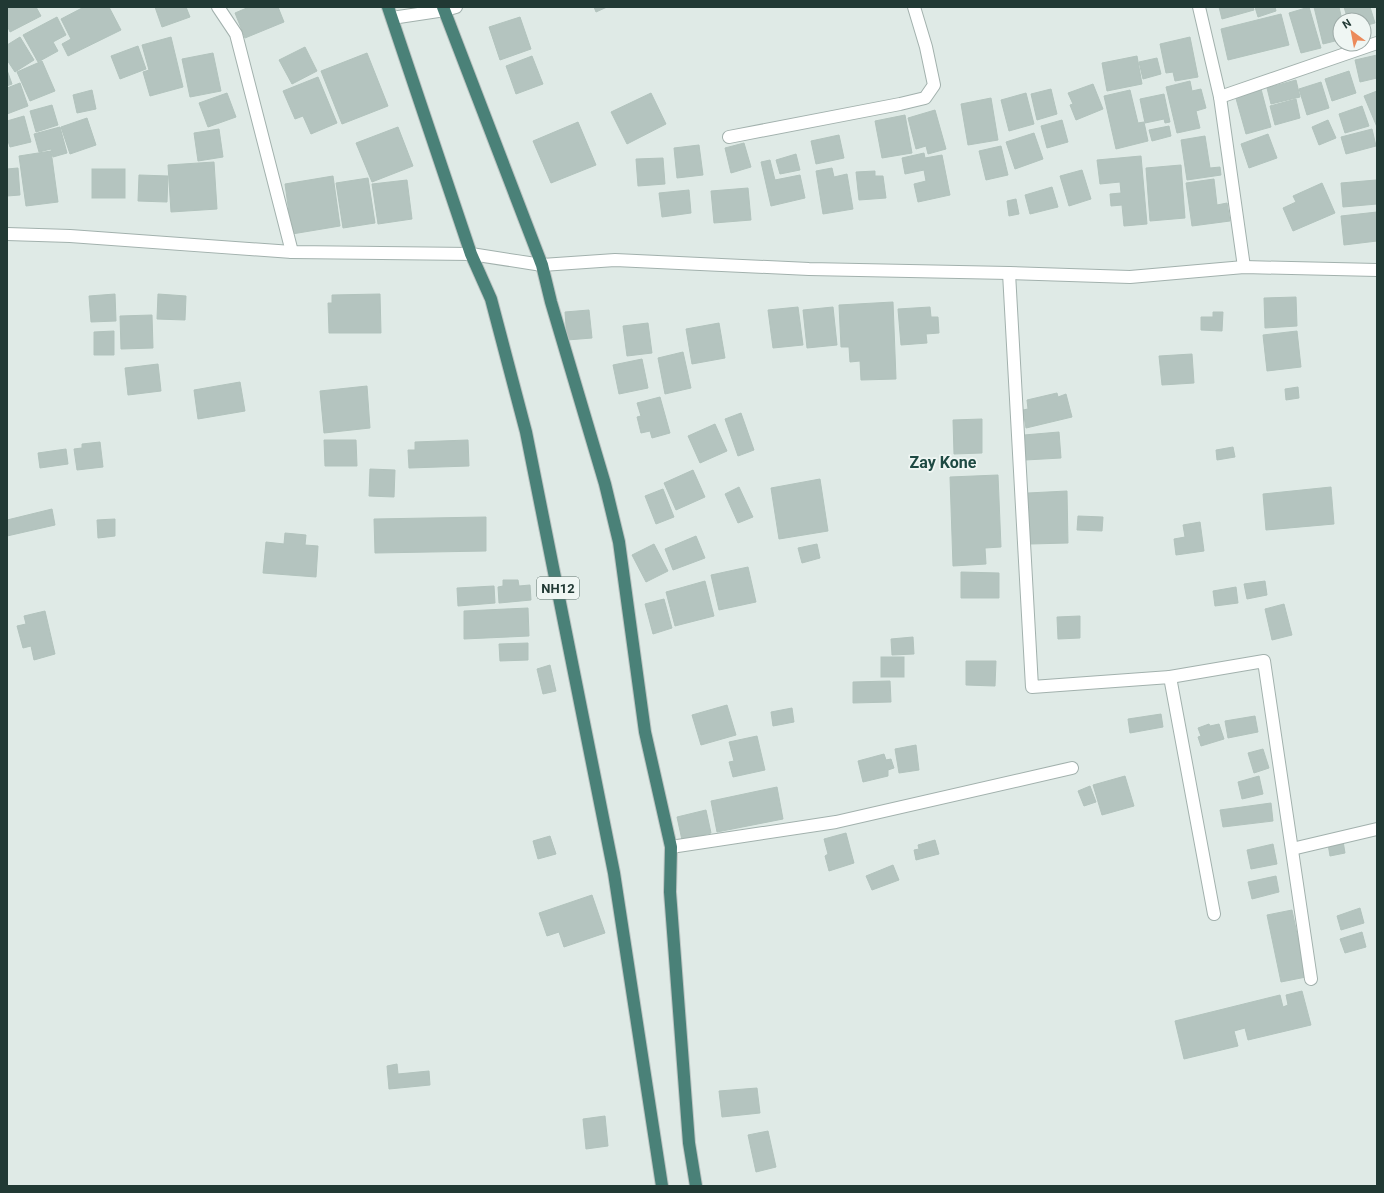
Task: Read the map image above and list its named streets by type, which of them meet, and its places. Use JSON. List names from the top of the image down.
{
  "streets": {
    "highway": ["NH12"]
  },
  "districts": ["Zay Kone"],
  "north": "top left"
}
